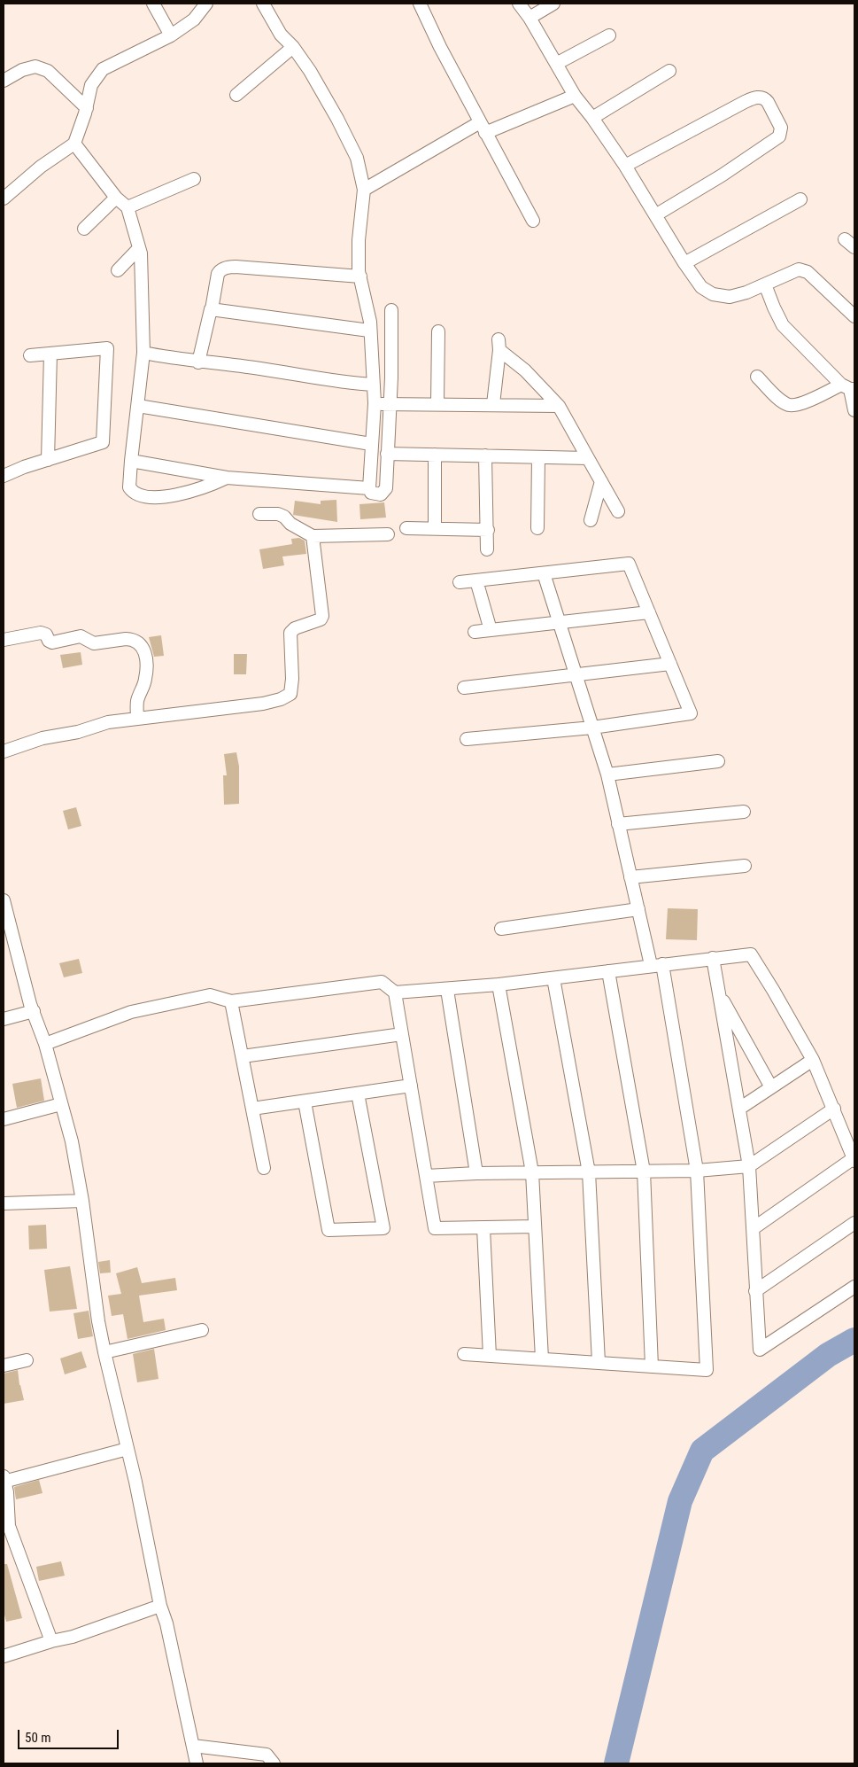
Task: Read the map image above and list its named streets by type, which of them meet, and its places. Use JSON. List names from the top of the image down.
{
  "scale_bar": "50 m"
}
